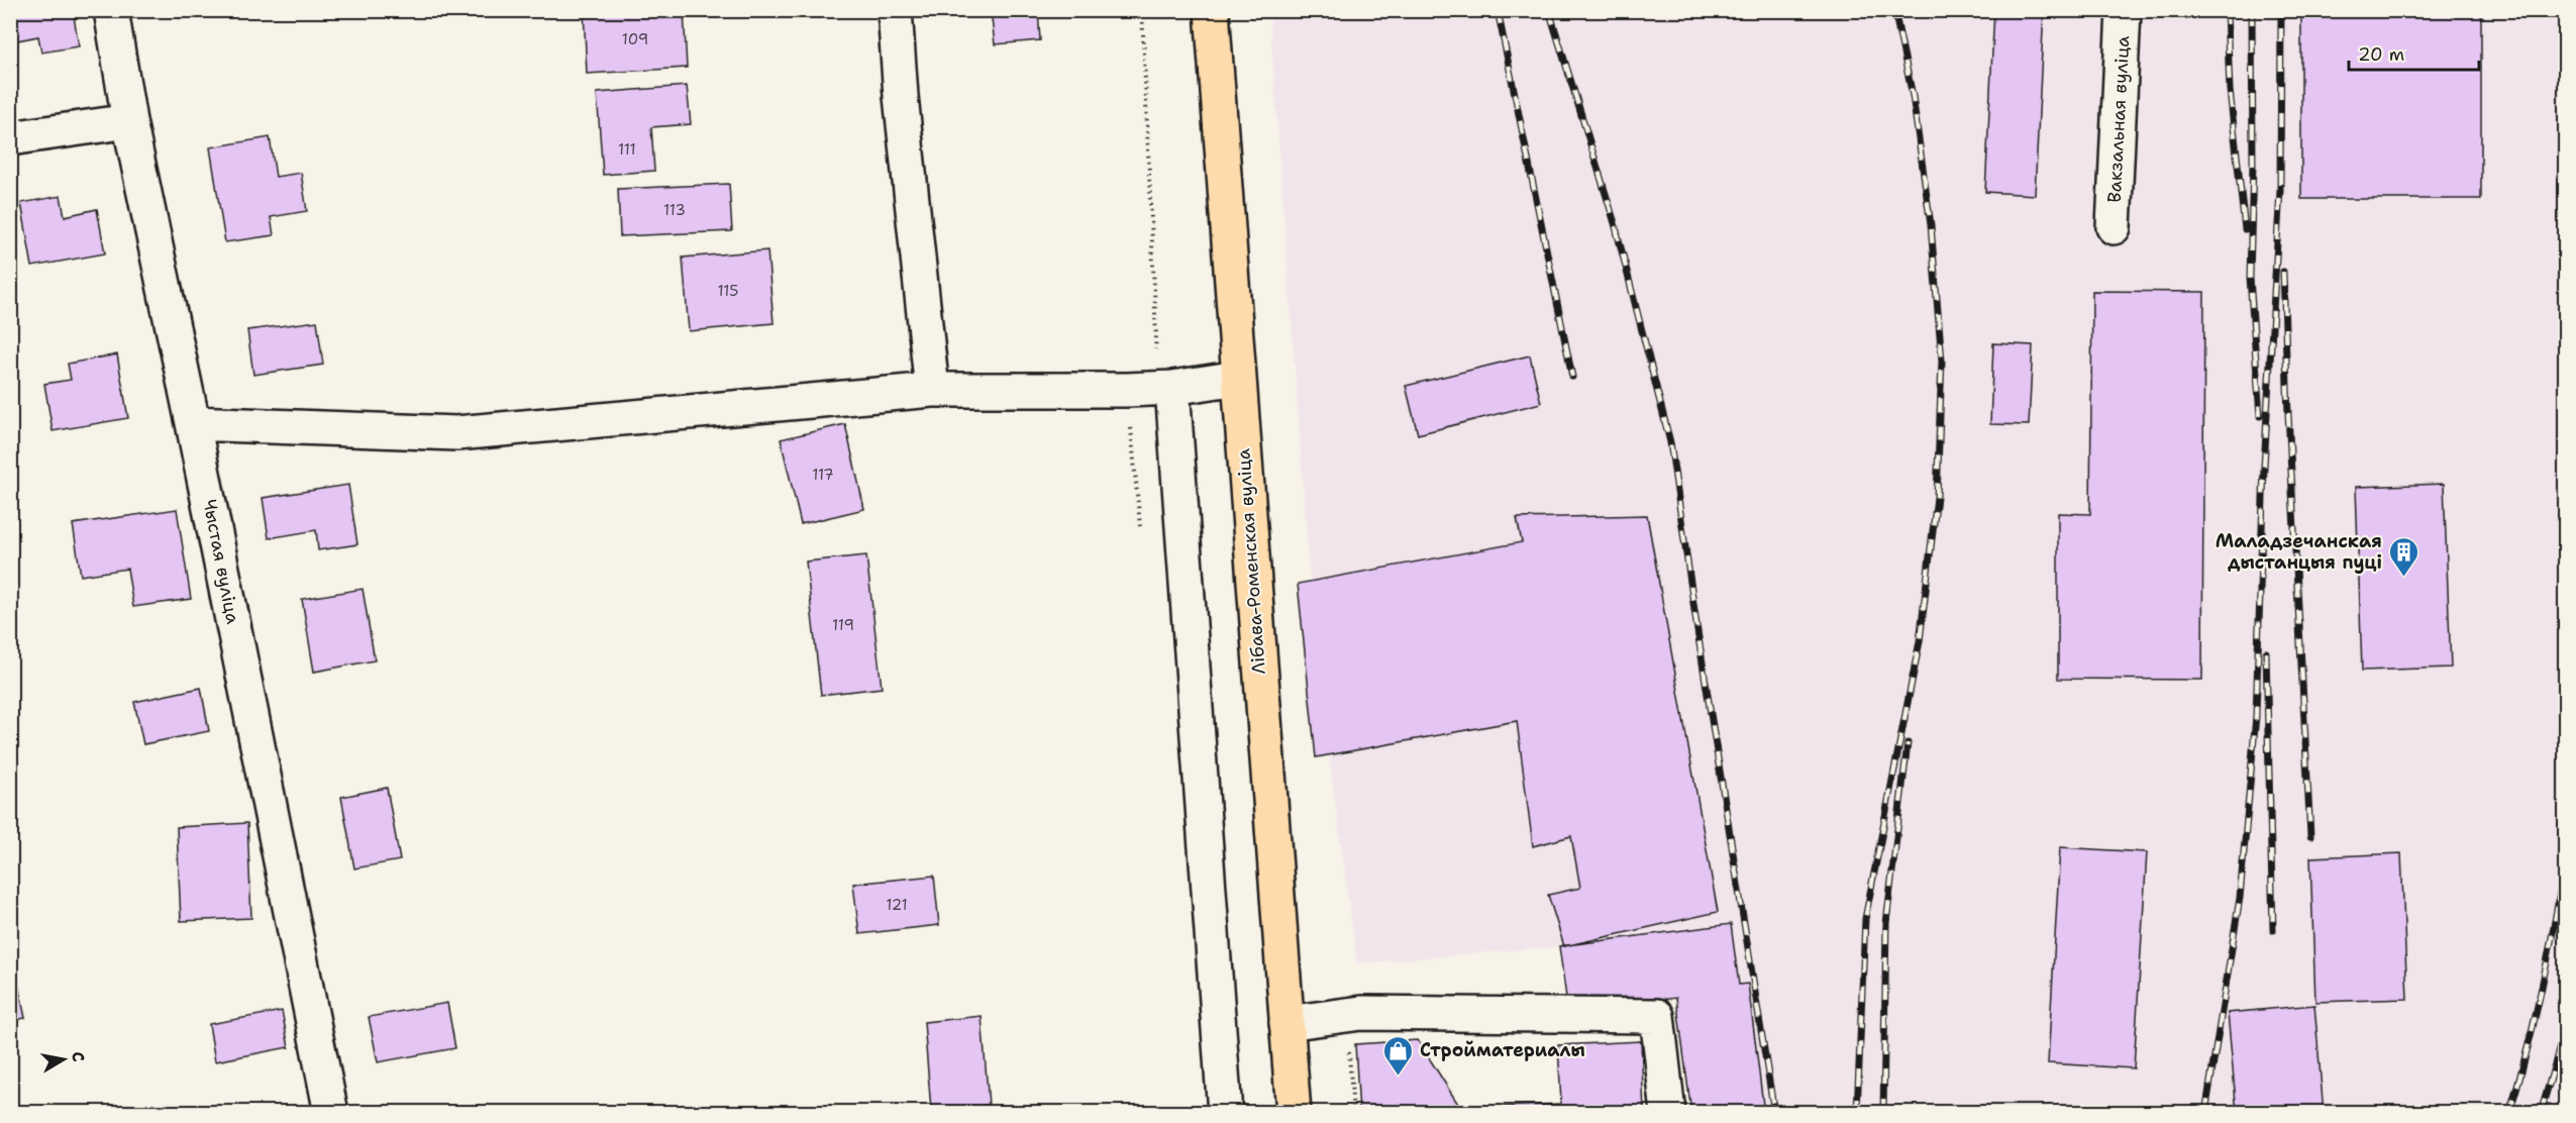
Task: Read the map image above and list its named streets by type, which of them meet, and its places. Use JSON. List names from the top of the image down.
{
  "streets": {
    "main road": ["Лібава-Роменская вуліца"],
    "street": ["Вакзальная вуліца", "Чыстая вуліца"]
  },
  "places": {
    "building": ["Маладзечанская дыстанцыя пуці"],
    "shop": ["Стройматериалы"]
  },
  "house_numbers": [
    "109",
    "111",
    "113",
    "115",
    "117",
    "119",
    "121"
  ],
  "scale_bar": "20 m",
  "north": "right"
}
